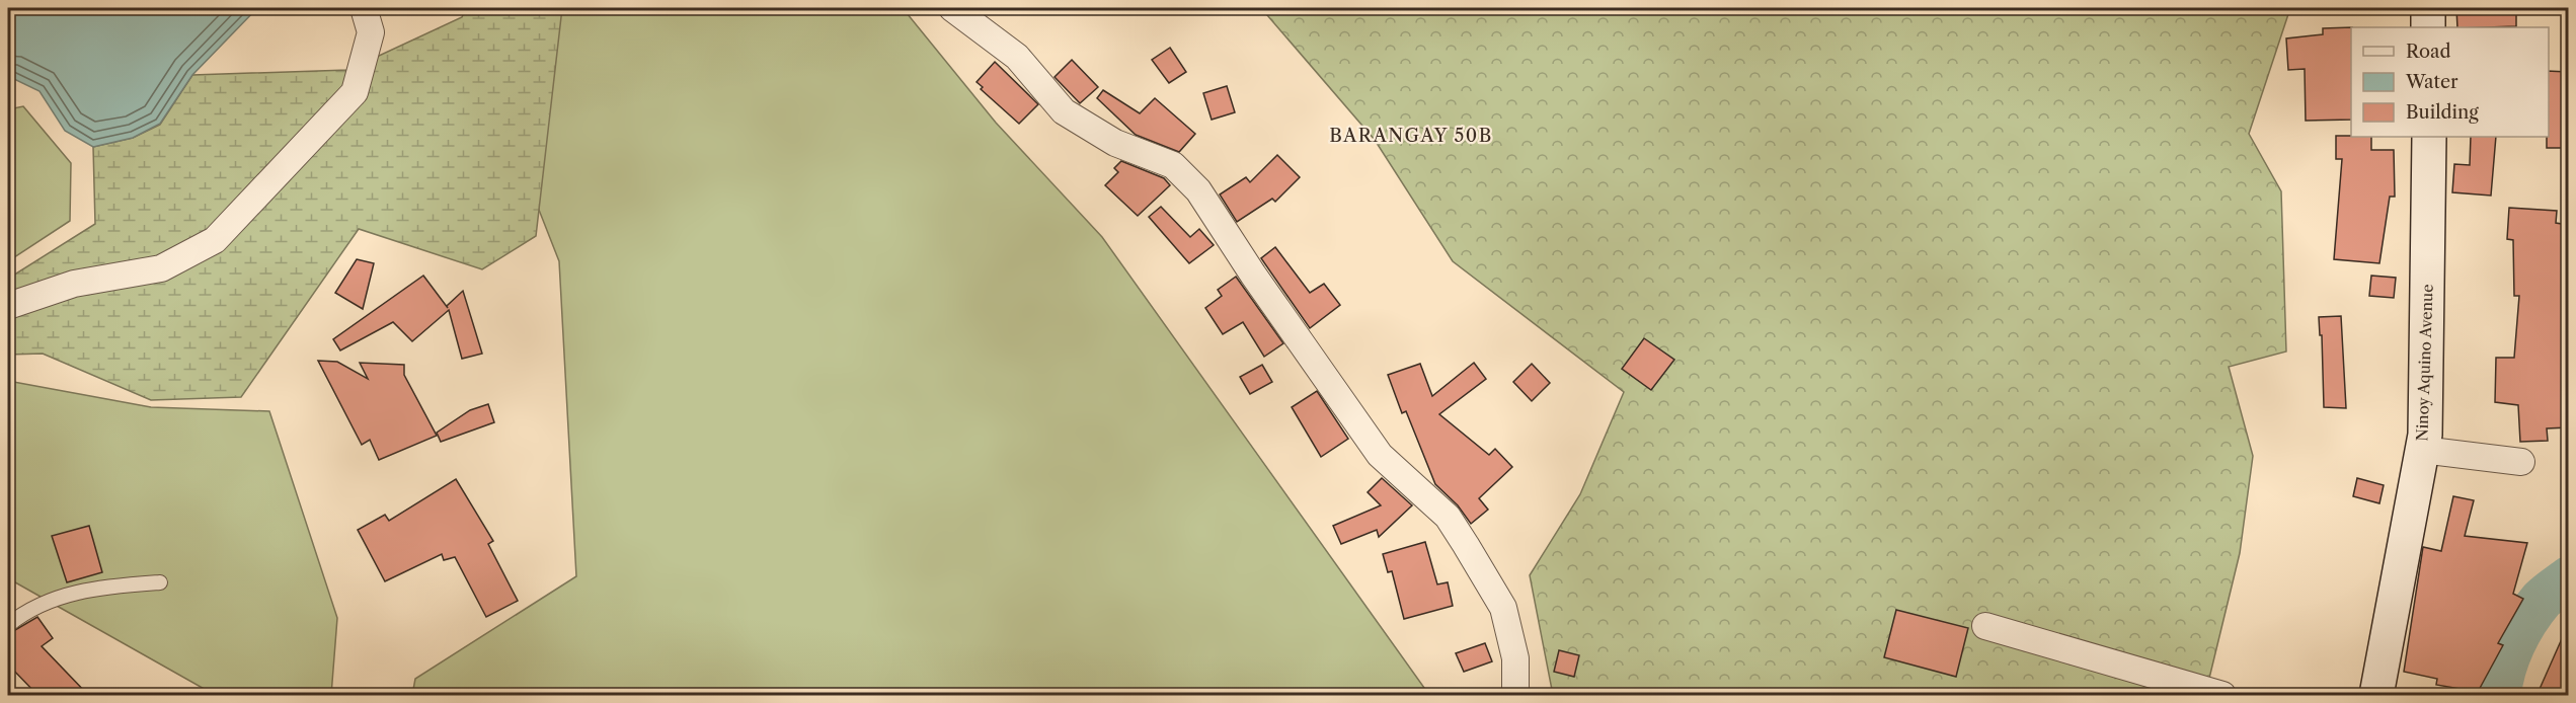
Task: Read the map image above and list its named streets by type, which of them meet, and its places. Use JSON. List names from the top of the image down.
{
  "streets": {
    "main road": ["Ninoy Aquino Avenue"]
  },
  "districts": ["BARANGAY 50B"],
  "legend": ["Road", "Water", "Building"]
}
